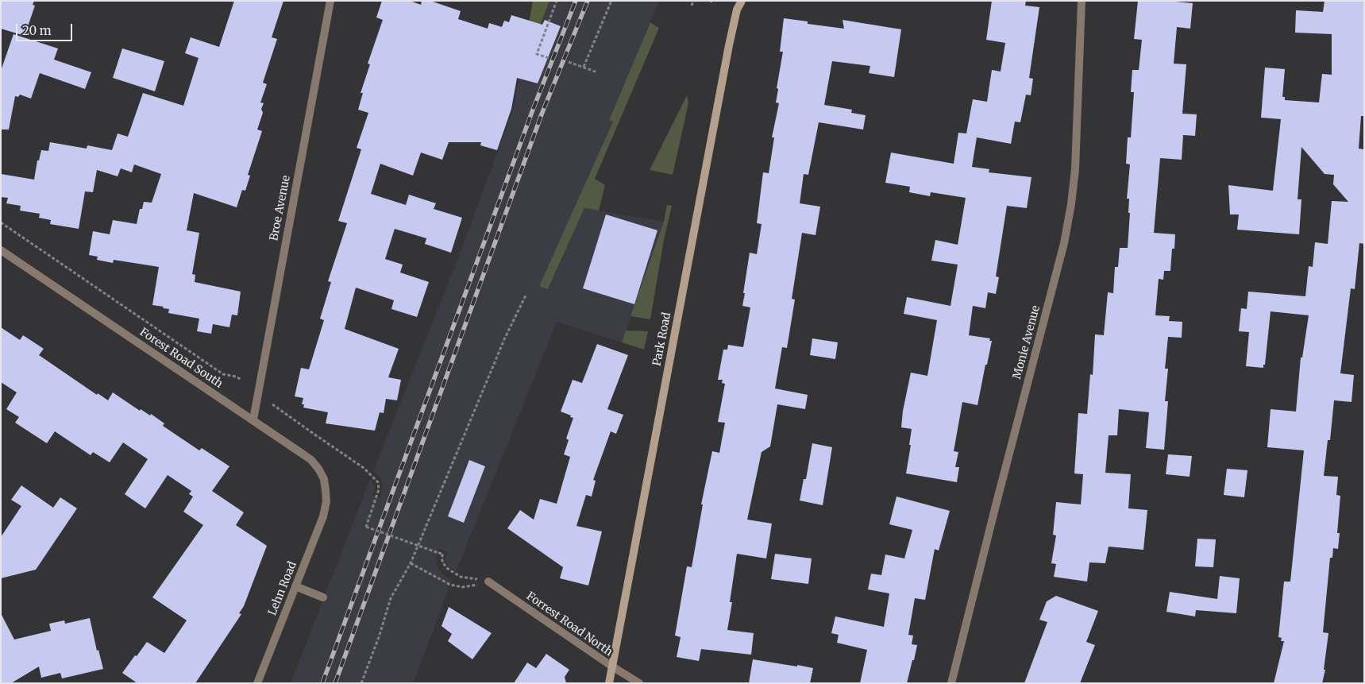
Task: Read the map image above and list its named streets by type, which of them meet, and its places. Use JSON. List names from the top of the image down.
{
  "streets": {
    "main road": ["Park Road"],
    "street": [
      "Broe Avenue",
      "Monie Avenue",
      "Forest Road South",
      "Lehn Road",
      "Forrest Road North"
    ]
  },
  "crossings": [
    ["Broe Avenue", "Forest Road South"],
    ["Park Road", "Forrest Road North"],
    ["Forest Road South", "Lehn Road"]
  ],
  "scale_bar": "20 m"
}
